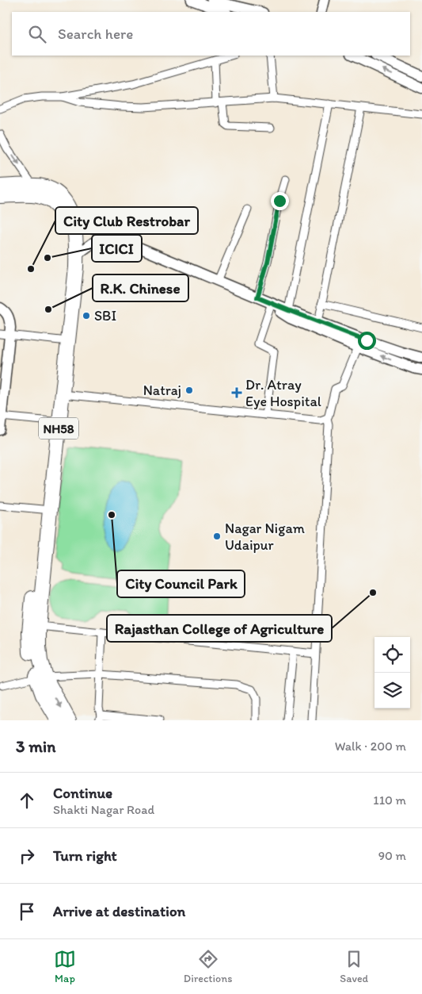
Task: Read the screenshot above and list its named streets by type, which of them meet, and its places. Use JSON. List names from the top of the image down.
{
  "streets": {
    "highway": ["NH58"]
  },
  "places": {
    "other": [
      "ICICI",
      "City Club Restrobar",
      "R.K. Chinese",
      "SBI",
      "Natraj",
      "City Council Park",
      "Nagar Nigam Udaipur",
      "Rajasthan College of Agriculture"
    ],
    "health": ["Dr. Atray Eye Hospital"]
  },
  "page": {
    "search": "Search here",
    "heading": ["3 min", "Walk · 200 m"],
    "list": [
      ["Continue", "Shakti Nagar Road", "110 m"],
      ["Turn right", "90 m"],
      "Arrive at destination"
    ],
    "nav": ["Map", "Directions", "Saved"]
  }
}
